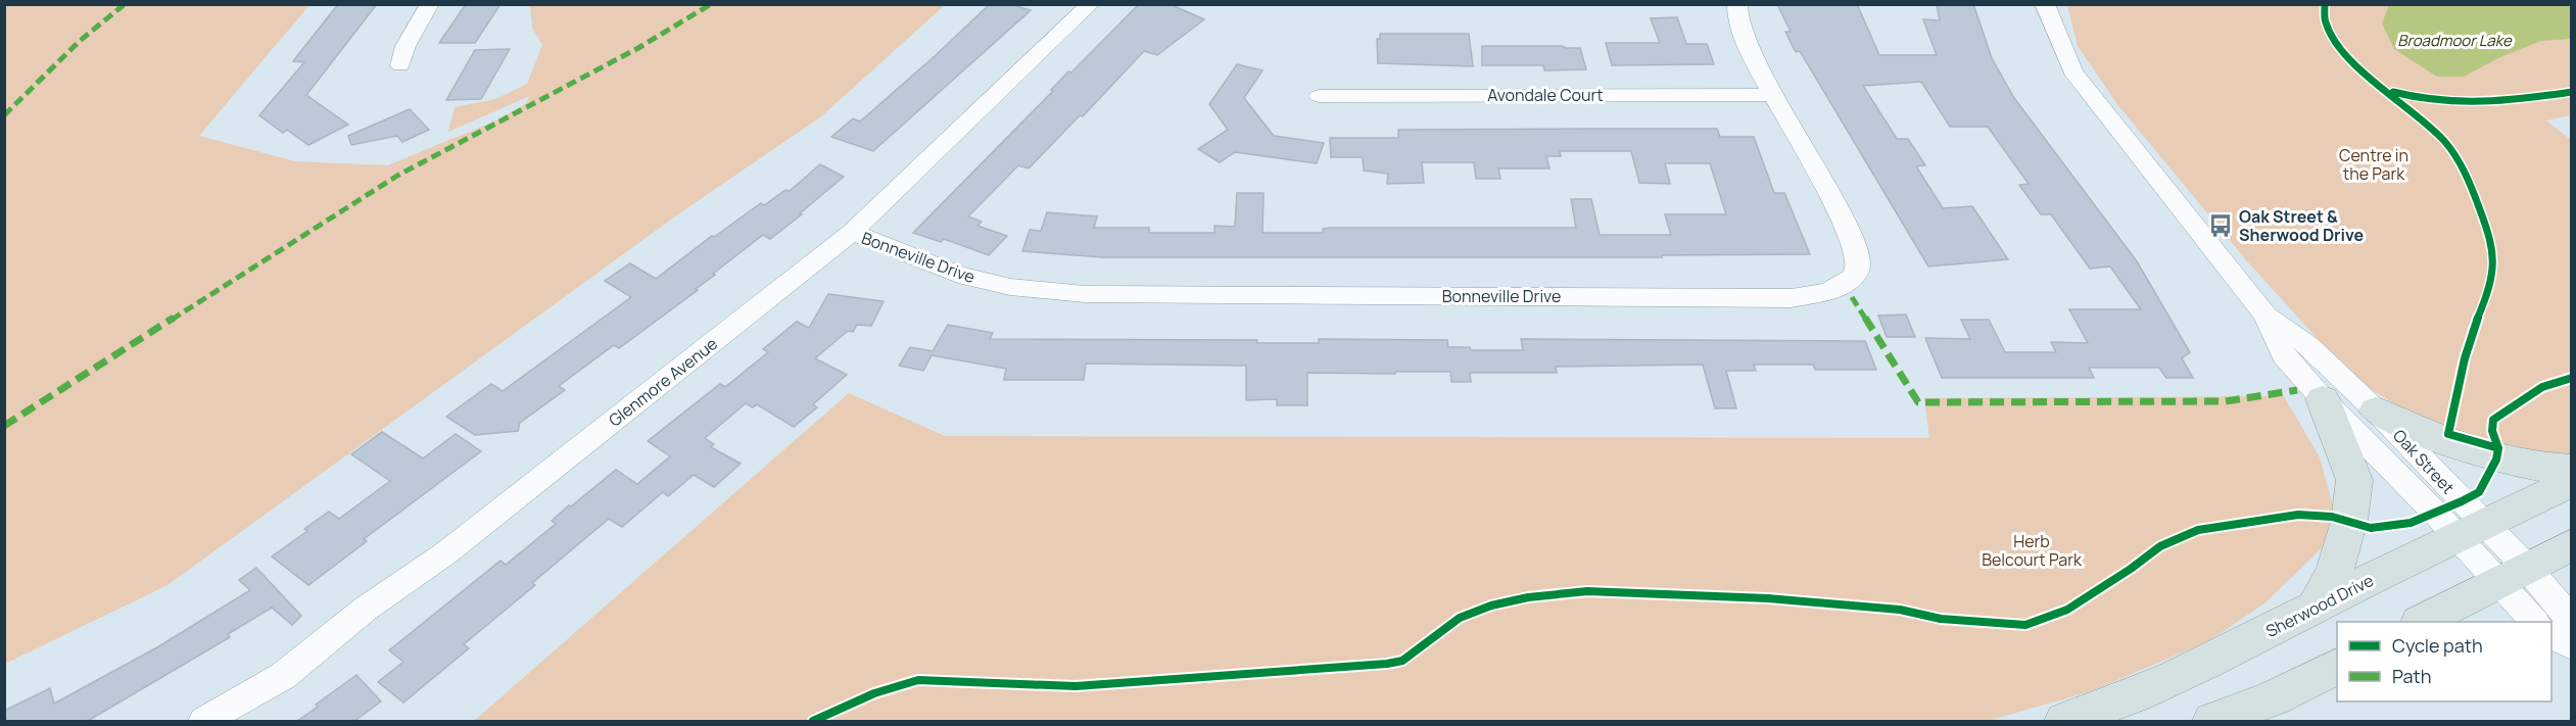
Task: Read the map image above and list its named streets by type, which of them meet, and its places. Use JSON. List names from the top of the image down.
{
  "streets": {
    "main road": ["Sherwood Drive"],
    "street": [
      "Avondale Court",
      "Bonneville Drive",
      "Glenmore Avenue",
      "Oak Street"
    ]
  },
  "crossings": [
    ["Avondale Court", "Bonneville Drive"],
    ["Bonneville Drive", "Glenmore Avenue"],
    ["Oak Street", "Sherwood Drive"]
  ],
  "water": ["Broadmoor Lake"],
  "parks": ["Centre in the Park", "Herb Belcourt Park"],
  "places": {
    "bus stop": ["Oak Street & Sherwood Drive"]
  },
  "legend": ["Cycle path", "Path"]
}
